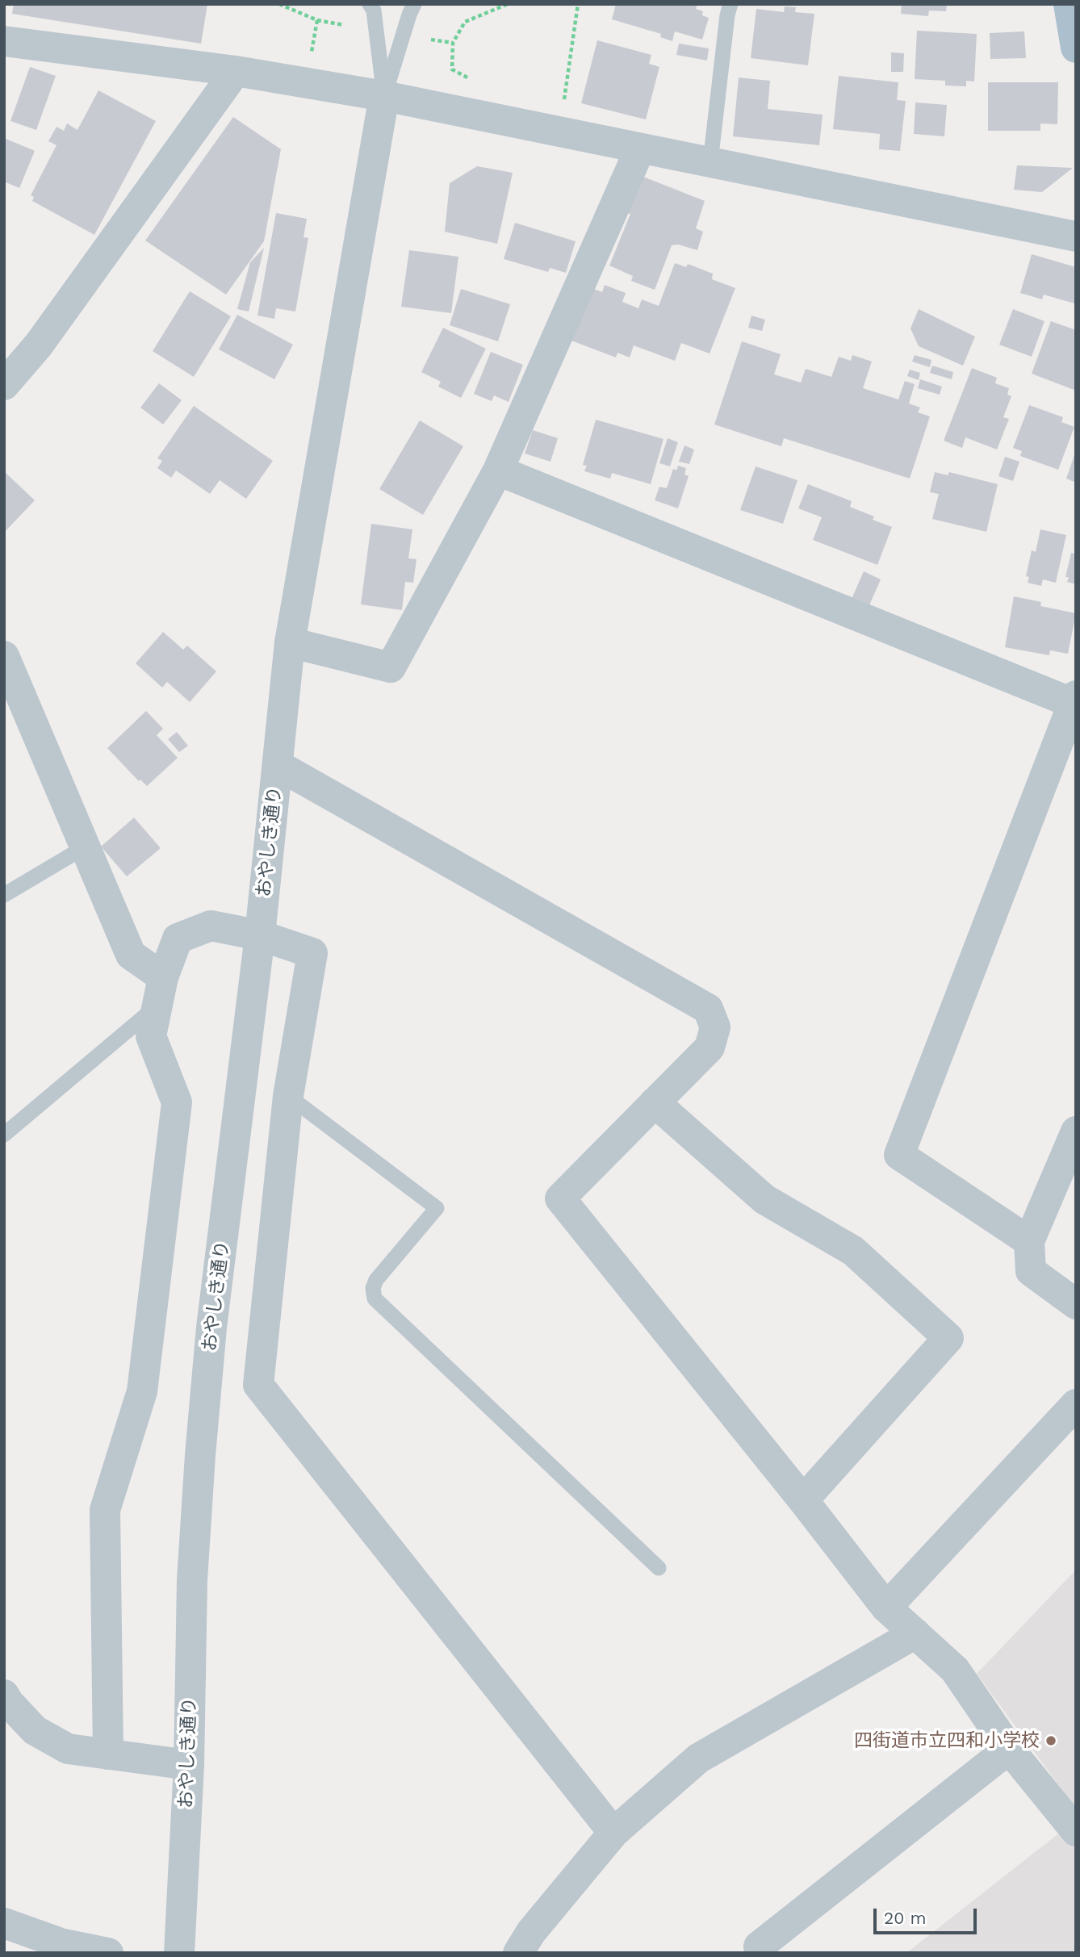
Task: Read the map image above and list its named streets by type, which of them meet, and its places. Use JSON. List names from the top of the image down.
{
  "streets": {
    "street": ["おやしき通り"]
  },
  "places": ["四街道市立四和小学校"],
  "scale_bar": "20 m"
}
